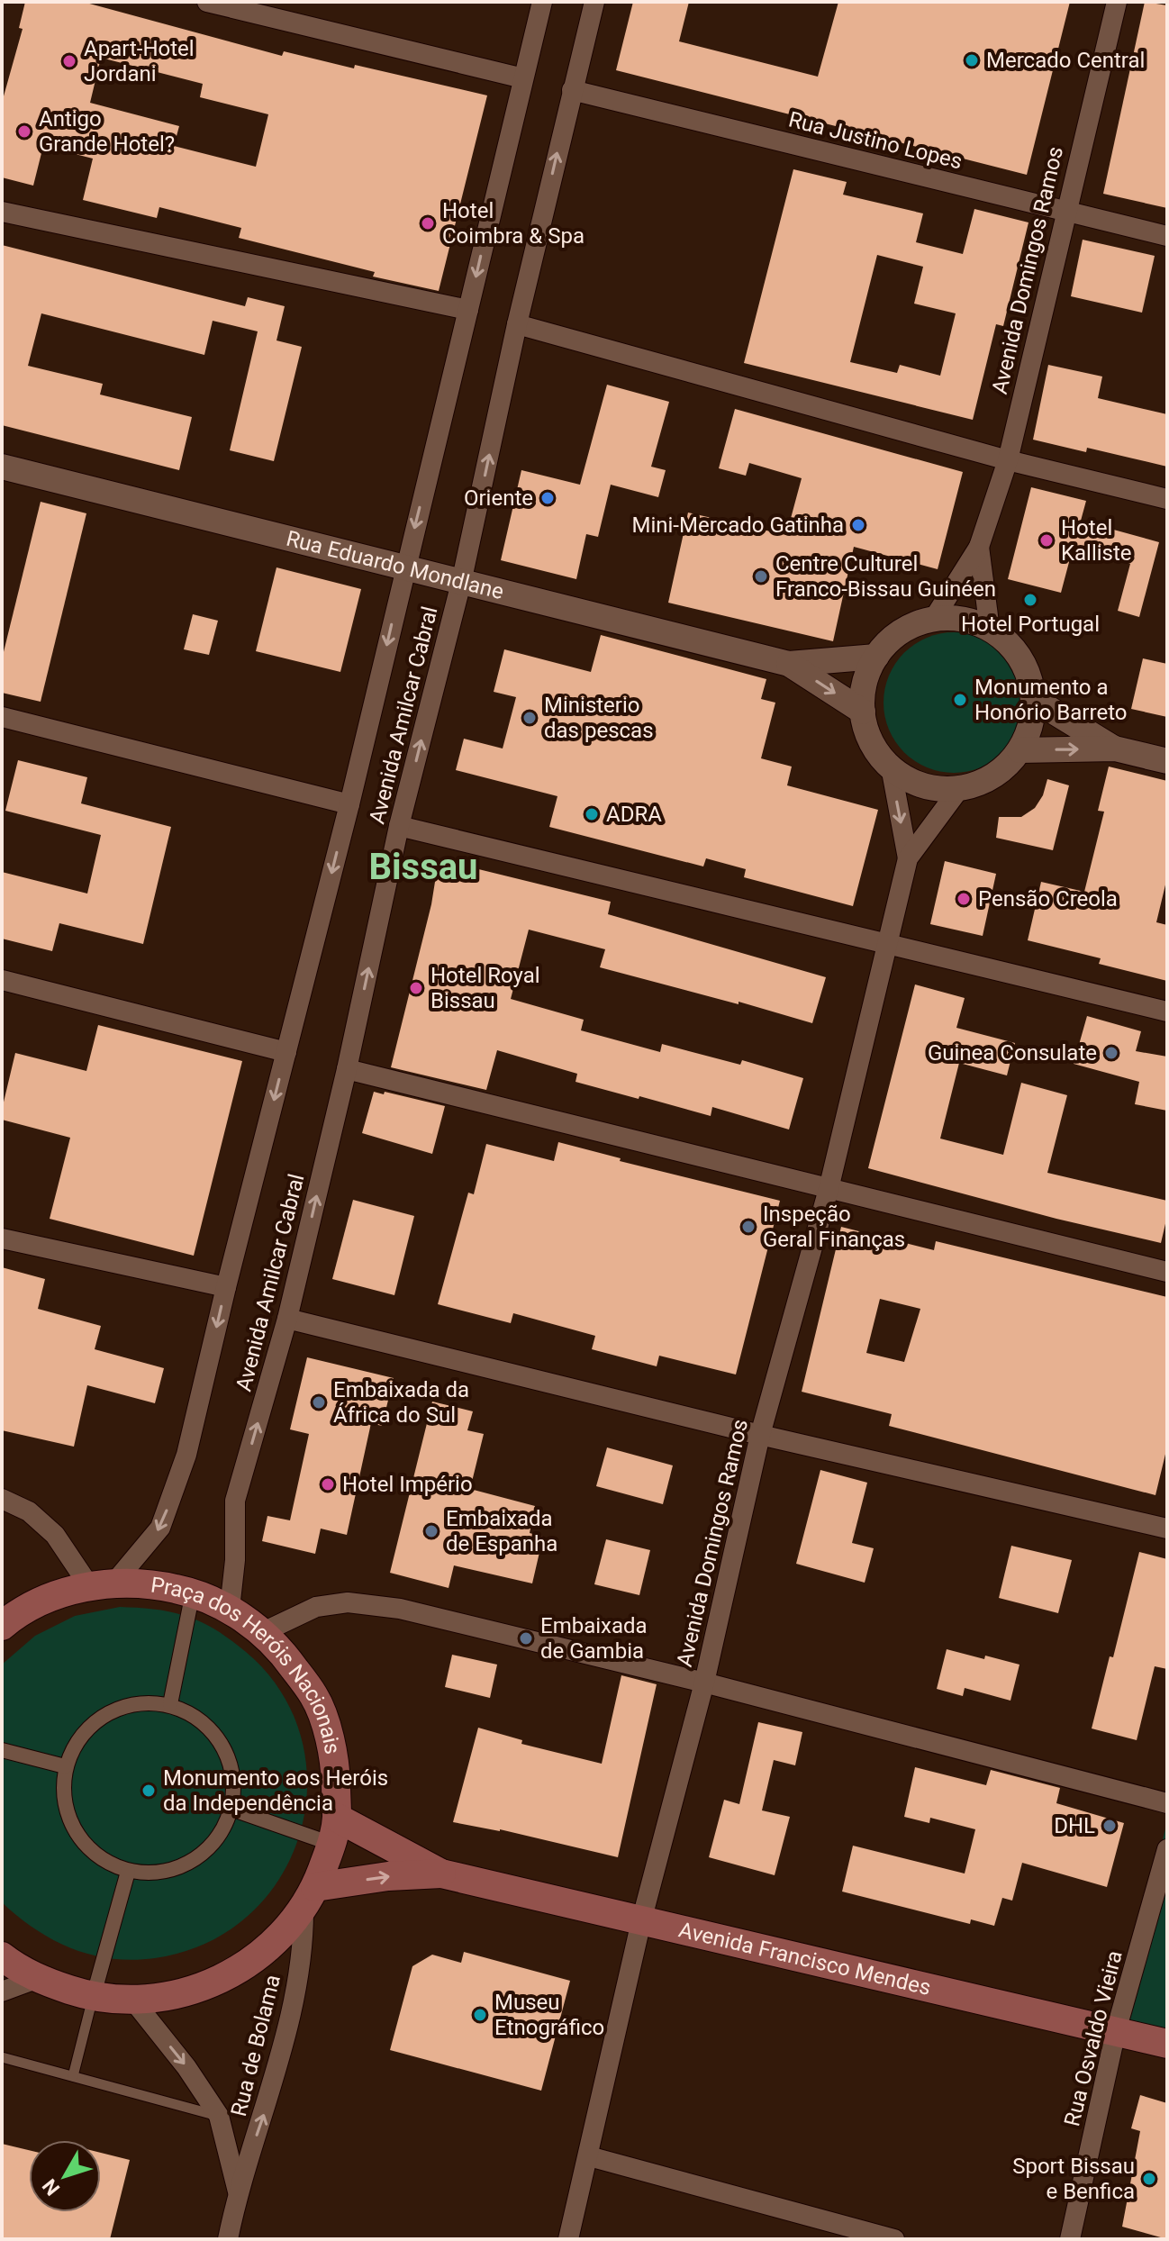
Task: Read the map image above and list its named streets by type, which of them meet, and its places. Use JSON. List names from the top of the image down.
{
  "streets": {
    "main road": ["Praça dos Heróis Nacionais", "Avenida Francisco Mendes"],
    "street": [
      "Rua Justino Lopes",
      "Avenida Domingos Ramos",
      "Rua Eduardo Mondlane",
      "Avenida Amilcar Cabral",
      "Rua Osvaldo Vieira",
      "Rua de Bolama"
    ]
  },
  "crossings": [
    ["Rua Justino Lopes", "Avenida Domingos Ramos"],
    ["Rua Justino Lopes", "Avenida Amilcar Cabral"],
    ["Avenida Domingos Ramos", "Rua Eduardo Mondlane"],
    ["Avenida Domingos Ramos", "Avenida Francisco Mendes"],
    ["Rua Eduardo Mondlane", "Avenida Amilcar Cabral"],
    ["Avenida Amilcar Cabral", "Praça dos Heróis Nacionais"],
    ["Praça dos Heróis Nacionais", "Rua de Bolama"],
    ["Avenida Francisco Mendes", "Rua Osvaldo Vieira"]
  ],
  "districts": ["Bissau"],
  "places": [
    "Mercado Central",
    "Apart-Hotel Jordani",
    "Antigo Grande Hotel?",
    "Hotel Coimbra & Spa",
    "Oriente",
    "Mini-Mercado Gatinha",
    "Hotel Kalliste",
    "Centre Culturel Franco-Bissau Guinéen",
    "Hotel Portugal",
    "Monumento a Honório Barreto",
    "Ministerio das pescas",
    "ADRA",
    "Pensão Creola",
    "Hotel Royal Bissau",
    "Guinea Consulate",
    "Inspeção Geral Finanças",
    "Embaixada da África do Sul",
    "Hotel Império",
    "Embaixada de Espanha",
    "Embaixada de Gambia",
    "Monumento aos Heróis da Independência",
    "DHL",
    "Museu Etnográfico",
    "Sport Bissau e Benfica"
  ],
  "north": "bottom left"
}
